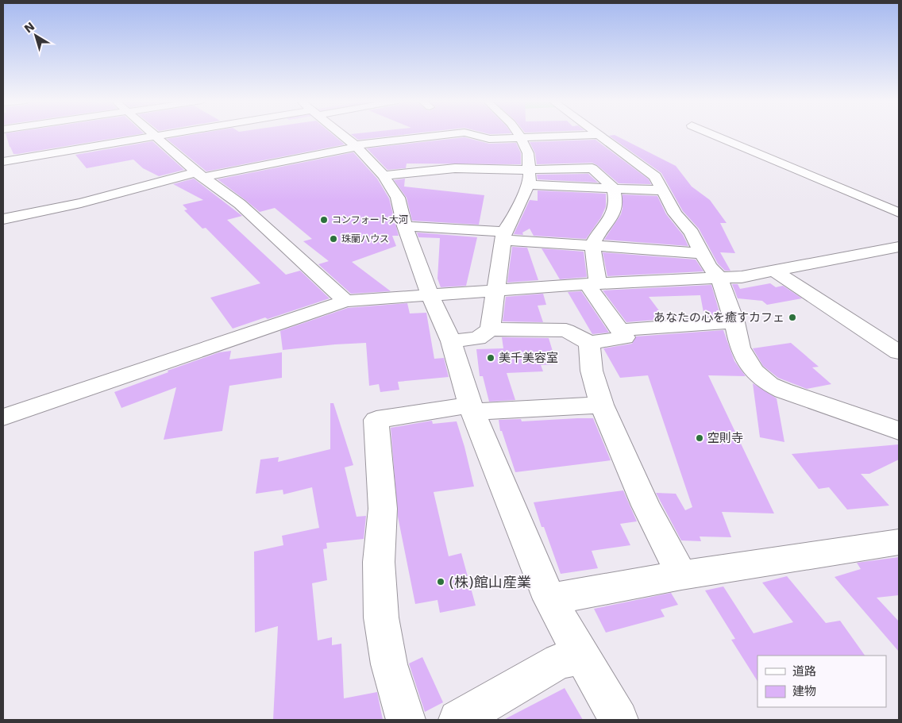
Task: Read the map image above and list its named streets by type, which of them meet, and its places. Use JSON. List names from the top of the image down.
{
  "places": [
    "コンフォート大河",
    "珠蘭ハウス",
    "あなたの心を癒すカフェ",
    "美千美容室",
    "空則寺",
    "(株)館山産業"
  ],
  "legend": ["道路", "建物"],
  "north": "top left"
}
